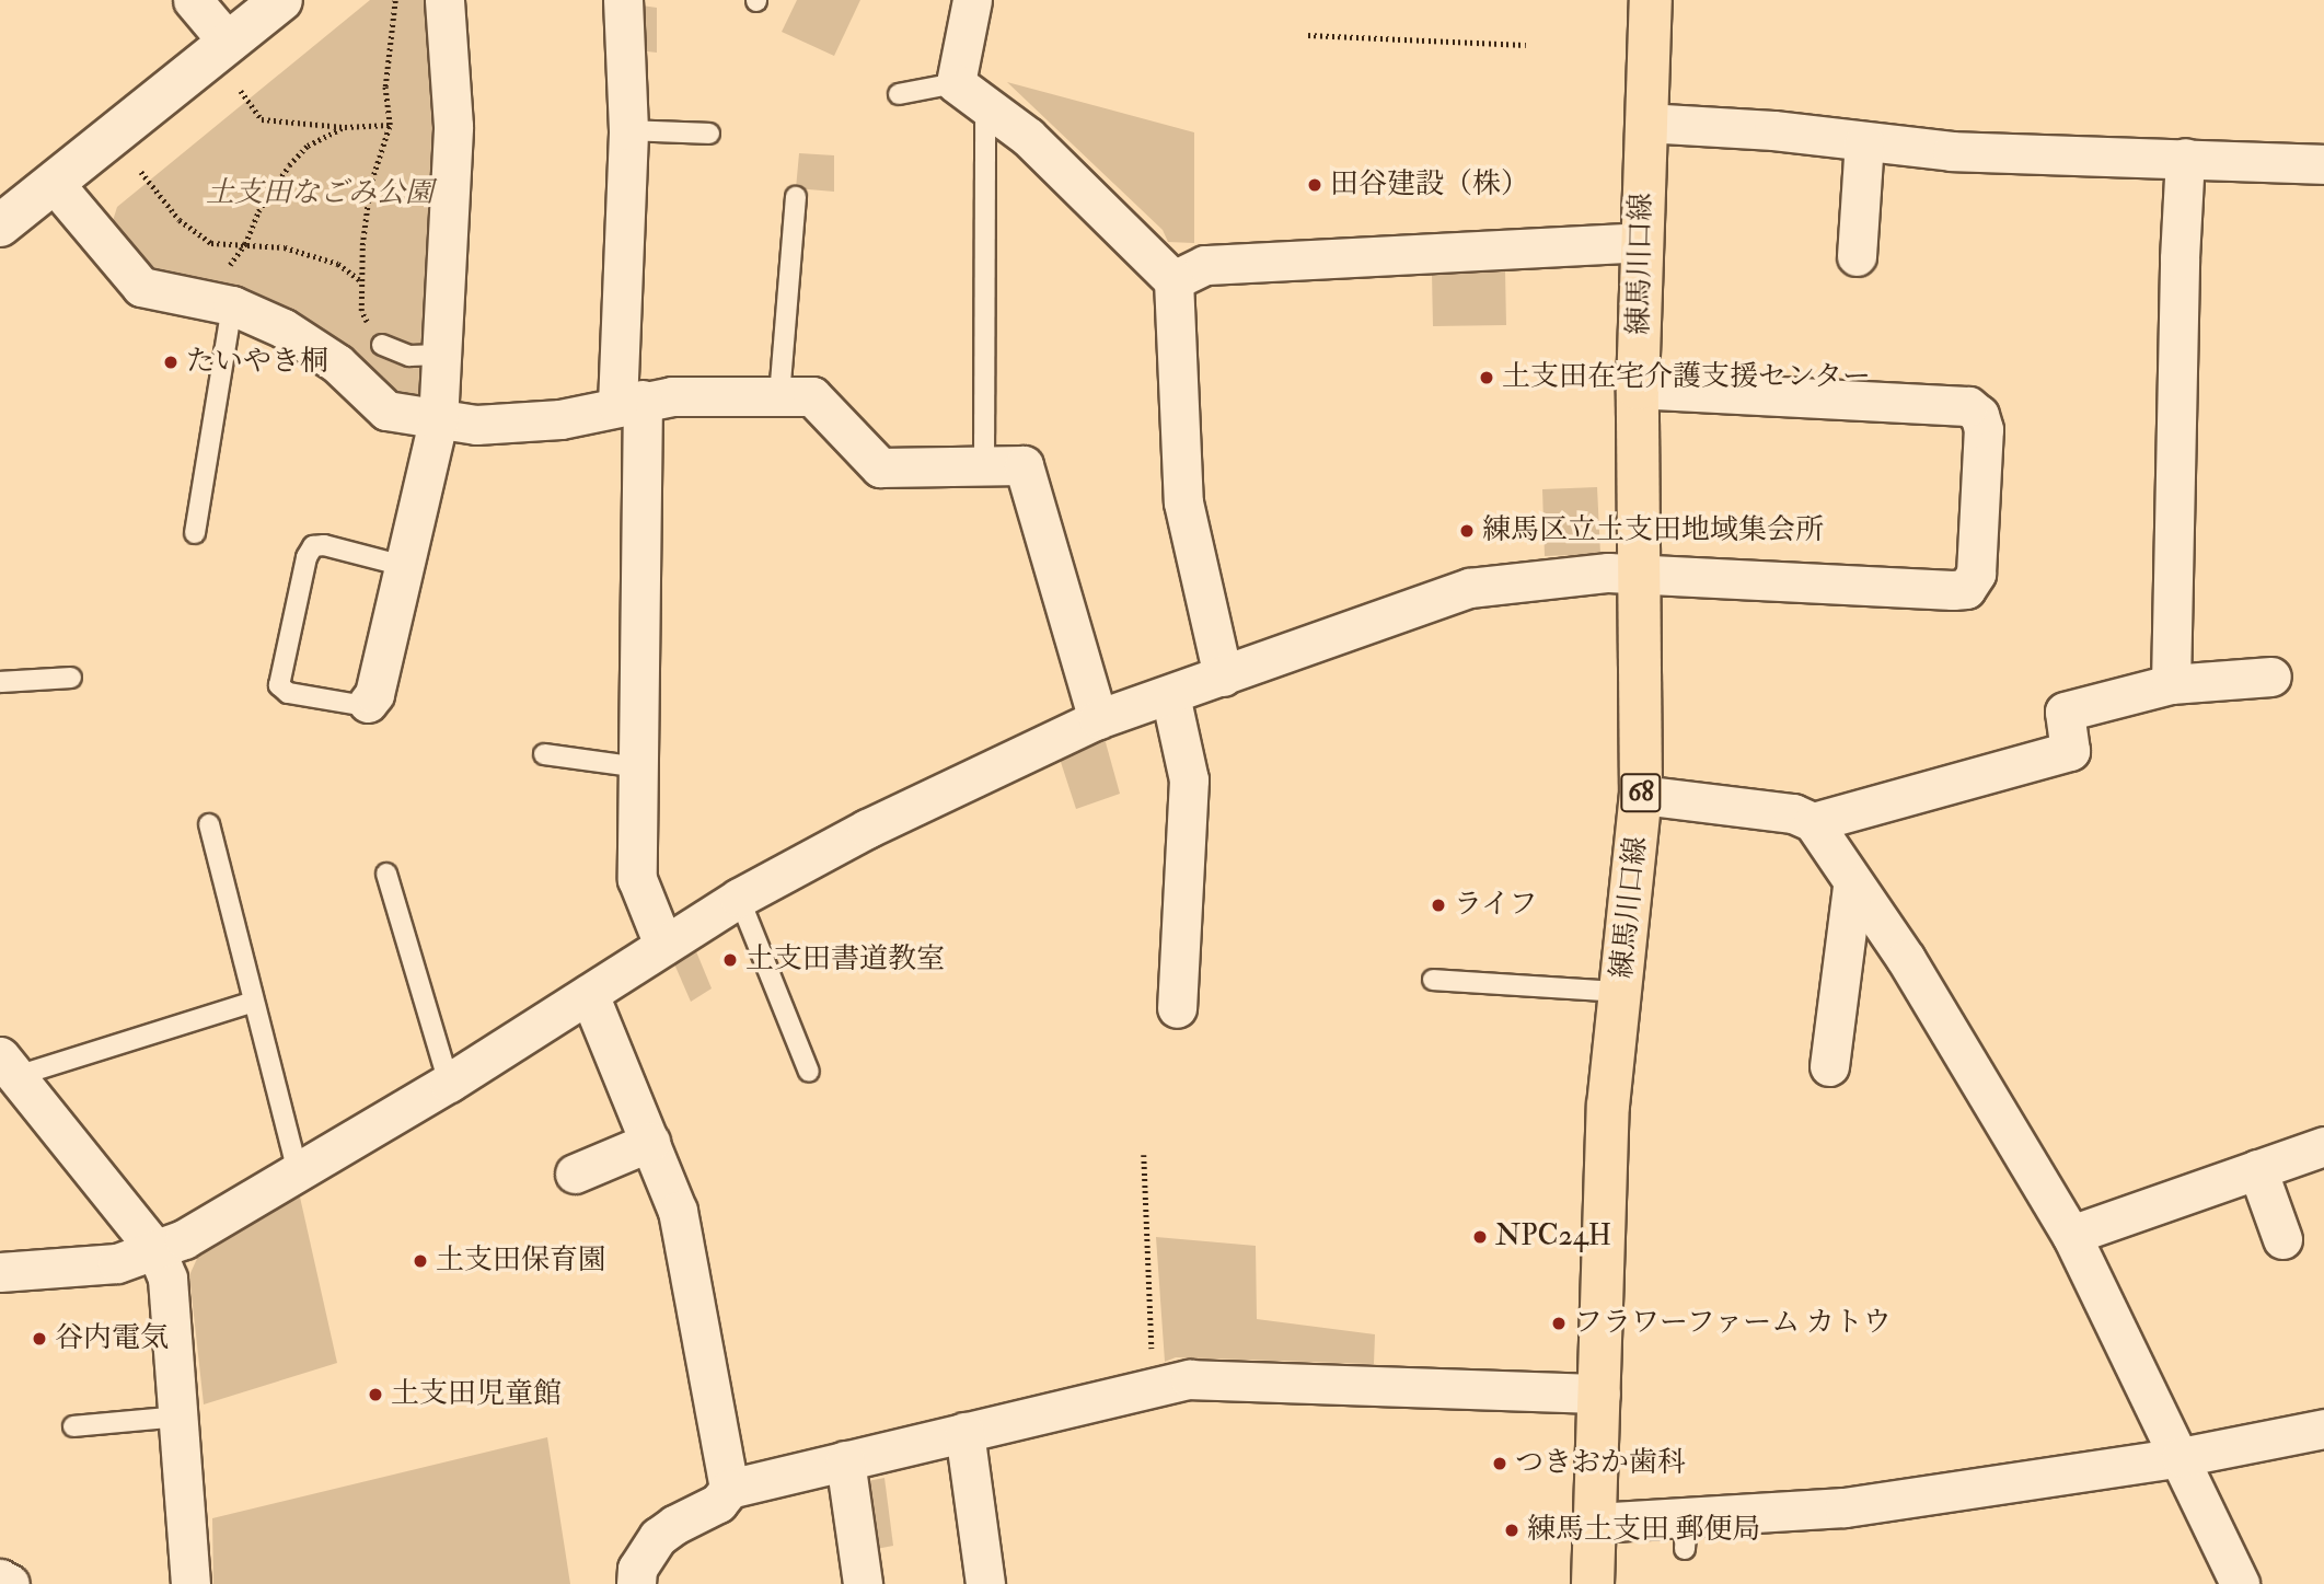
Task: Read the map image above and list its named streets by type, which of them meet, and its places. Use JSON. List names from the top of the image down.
{
  "streets": {
    "main road": ["練馬川口線", "68"]
  },
  "parks": ["土支田なごみ公園"],
  "places": [
    "田谷建設（株）",
    "たいやき桐",
    "土支田在宅介護支援センター",
    "練馬区立土支田地域集会所",
    "ライフ",
    "土支田書道教室",
    "NPC24H",
    "土支田保育園",
    "フラワーファーム カトウ",
    "谷内電気",
    "土支田児童館",
    "つきおか歯科",
    "練馬土支田 郵便局"
  ]
}
